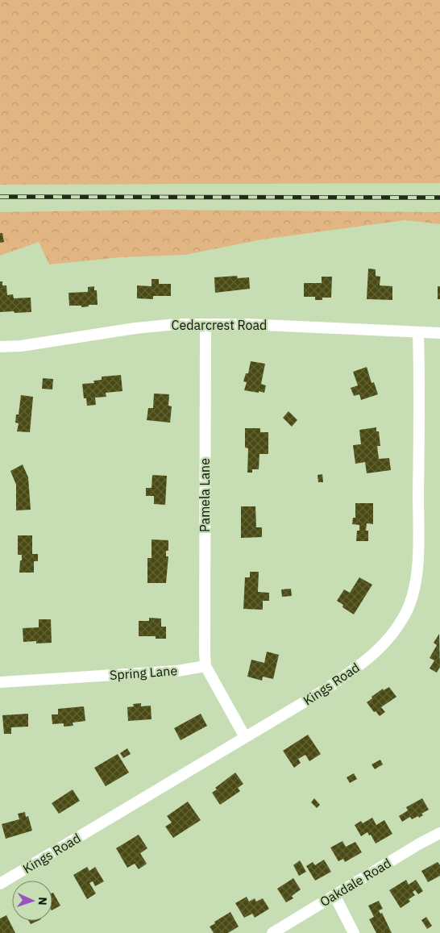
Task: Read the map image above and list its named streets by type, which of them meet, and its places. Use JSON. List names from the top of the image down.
{
  "streets": {
    "street": [
      "Cedarcrest Road",
      "Pamela Lane",
      "Spring Lane",
      "Kings Road",
      "Oakdale Road"
    ]
  },
  "crossings": [
    ["Cedarcrest Road", "Pamela Lane"],
    ["Cedarcrest Road", "Kings Road"],
    ["Pamela Lane", "Spring Lane"]
  ],
  "north": "right"
}
